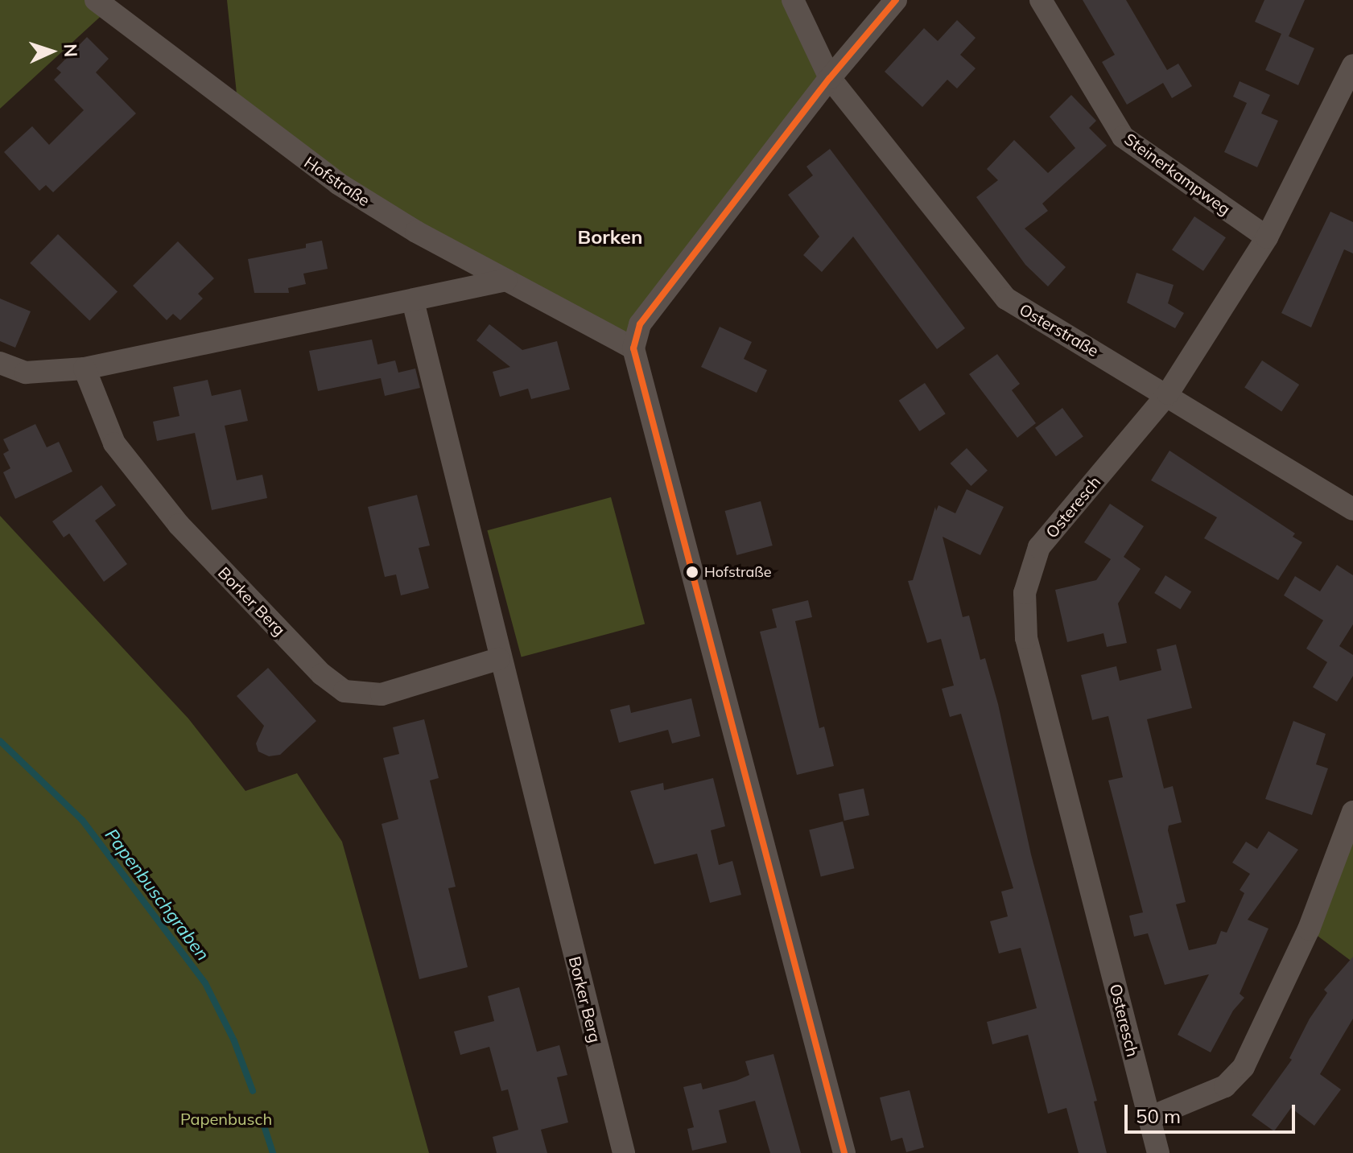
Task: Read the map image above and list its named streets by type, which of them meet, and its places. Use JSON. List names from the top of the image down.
{
  "streets": {
    "street": [
      "Steinerkampweg",
      "Hofstraße",
      "Osterstraße",
      "Osteresch",
      "Borker Berg"
    ]
  },
  "crossings": [
    ["Steinerkampweg", "Osteresch"],
    ["Osterstraße", "Osteresch"]
  ],
  "districts": ["Borken"],
  "water": ["Papenbuschgraben"],
  "parks": ["Papenbusch"],
  "places": ["Hofstraße"],
  "scale_bar": "50 m",
  "north": "right"
}
